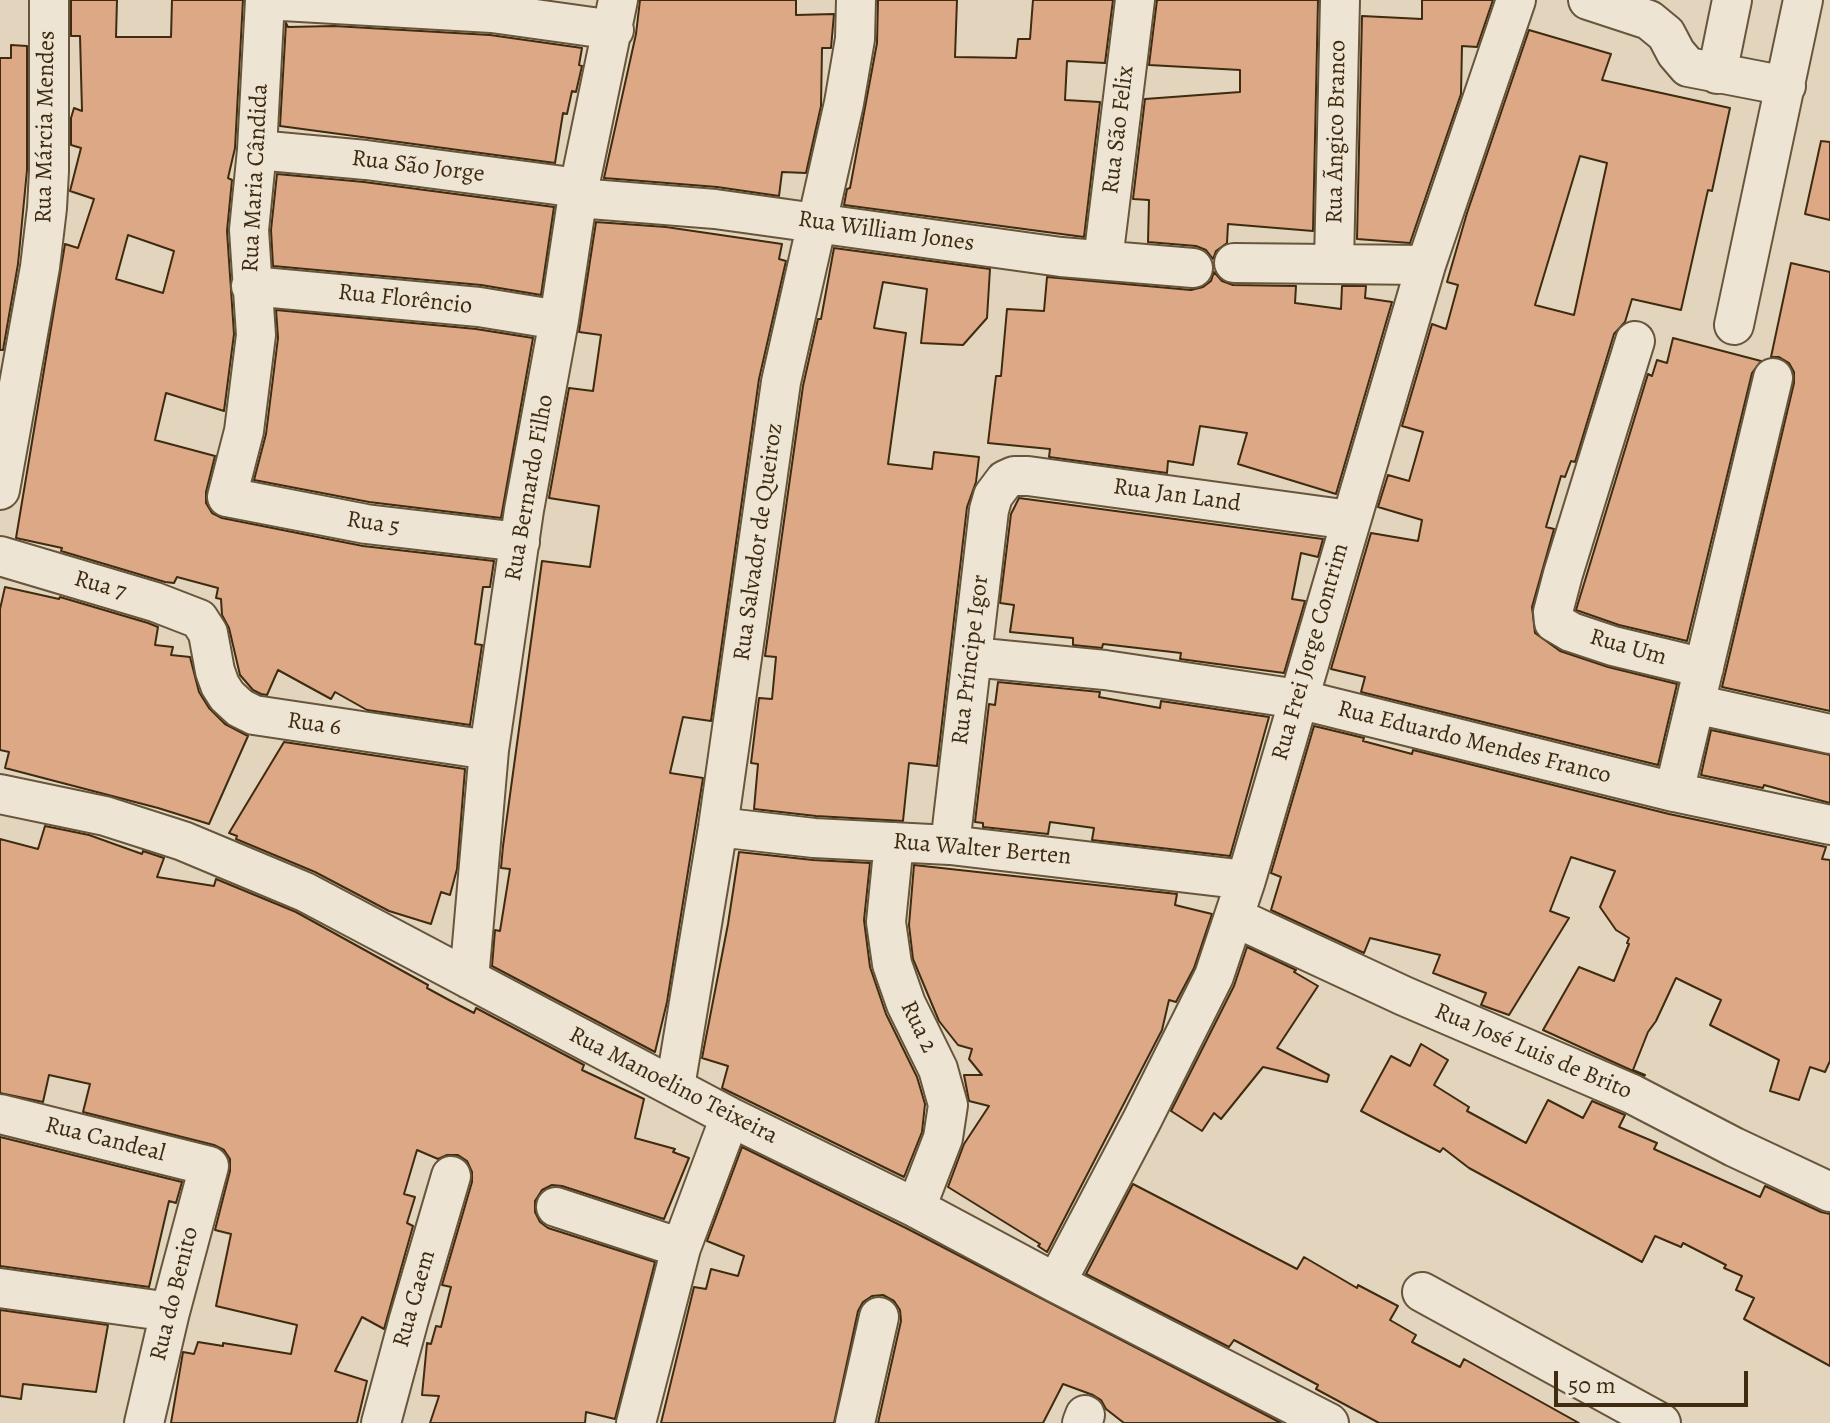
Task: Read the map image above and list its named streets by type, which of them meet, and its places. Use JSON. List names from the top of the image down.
{
  "streets": {
    "street": [
      "Rua Márcia Mendes",
      "Rua São Felix",
      "Rua Ãngico Branco",
      "Rua São Jorge",
      "Rua Maria Cândida",
      "Rua William Jones",
      "Rua Florêncio",
      "Rua Bernardo Filho",
      "Rua Jan Land",
      "Rua 5",
      "Rua Salvador de Queiroz",
      "Rua 7",
      "Rua Um",
      "Rua Frei Jorge Contrim",
      "Rua Príncipe Igor",
      "Rua 6",
      "Rua Eduardo Mendes Franco",
      "Rua Walter Berten",
      "Rua 2",
      "Rua José Luis de Brito",
      "Rua Manoelino Teixeira",
      "Rua Candeal",
      "Rua do Benito",
      "Rua Caem"
    ]
  },
  "crossings": [
    ["Rua São Felix", "Rua William Jones"],
    ["Rua São Jorge", "Rua Maria Cândida"],
    ["Rua São Jorge", "Rua William Jones"],
    ["Rua São Jorge", "Rua Bernardo Filho"],
    ["Rua Maria Cândida", "Rua Florêncio"],
    ["Rua Maria Cândida", "Rua 5"],
    ["Rua William Jones", "Rua Bernardo Filho"],
    ["Rua William Jones", "Rua Salvador de Queiroz"],
    ["Rua Florêncio", "Rua Bernardo Filho"],
    ["Rua Bernardo Filho", "Rua 5"],
    ["Rua Bernardo Filho", "Rua 6"],
    ["Rua Bernardo Filho", "Rua Manoelino Teixeira"],
    ["Rua Jan Land", "Rua Frei Jorge Contrim"],
    ["Rua Jan Land", "Rua Príncipe Igor"],
    ["Rua Salvador de Queiroz", "Rua Walter Berten"],
    ["Rua Salvador de Queiroz", "Rua Manoelino Teixeira"],
    ["Rua 7", "Rua 6"],
    ["Rua Frei Jorge Contrim", "Rua Eduardo Mendes Franco"],
    ["Rua Frei Jorge Contrim", "Rua Walter Berten"],
    ["Rua Frei Jorge Contrim", "Rua José Luis de Brito"],
    ["Rua Frei Jorge Contrim", "Rua Manoelino Teixeira"],
    ["Rua Príncipe Igor", "Rua Eduardo Mendes Franco"],
    ["Rua Príncipe Igor", "Rua Walter Berten"],
    ["Rua Walter Berten", "Rua 2"],
    ["Rua 2", "Rua Manoelino Teixeira"],
    ["Rua Candeal", "Rua do Benito"]
  ],
  "scale_bar": "50 m"
}
